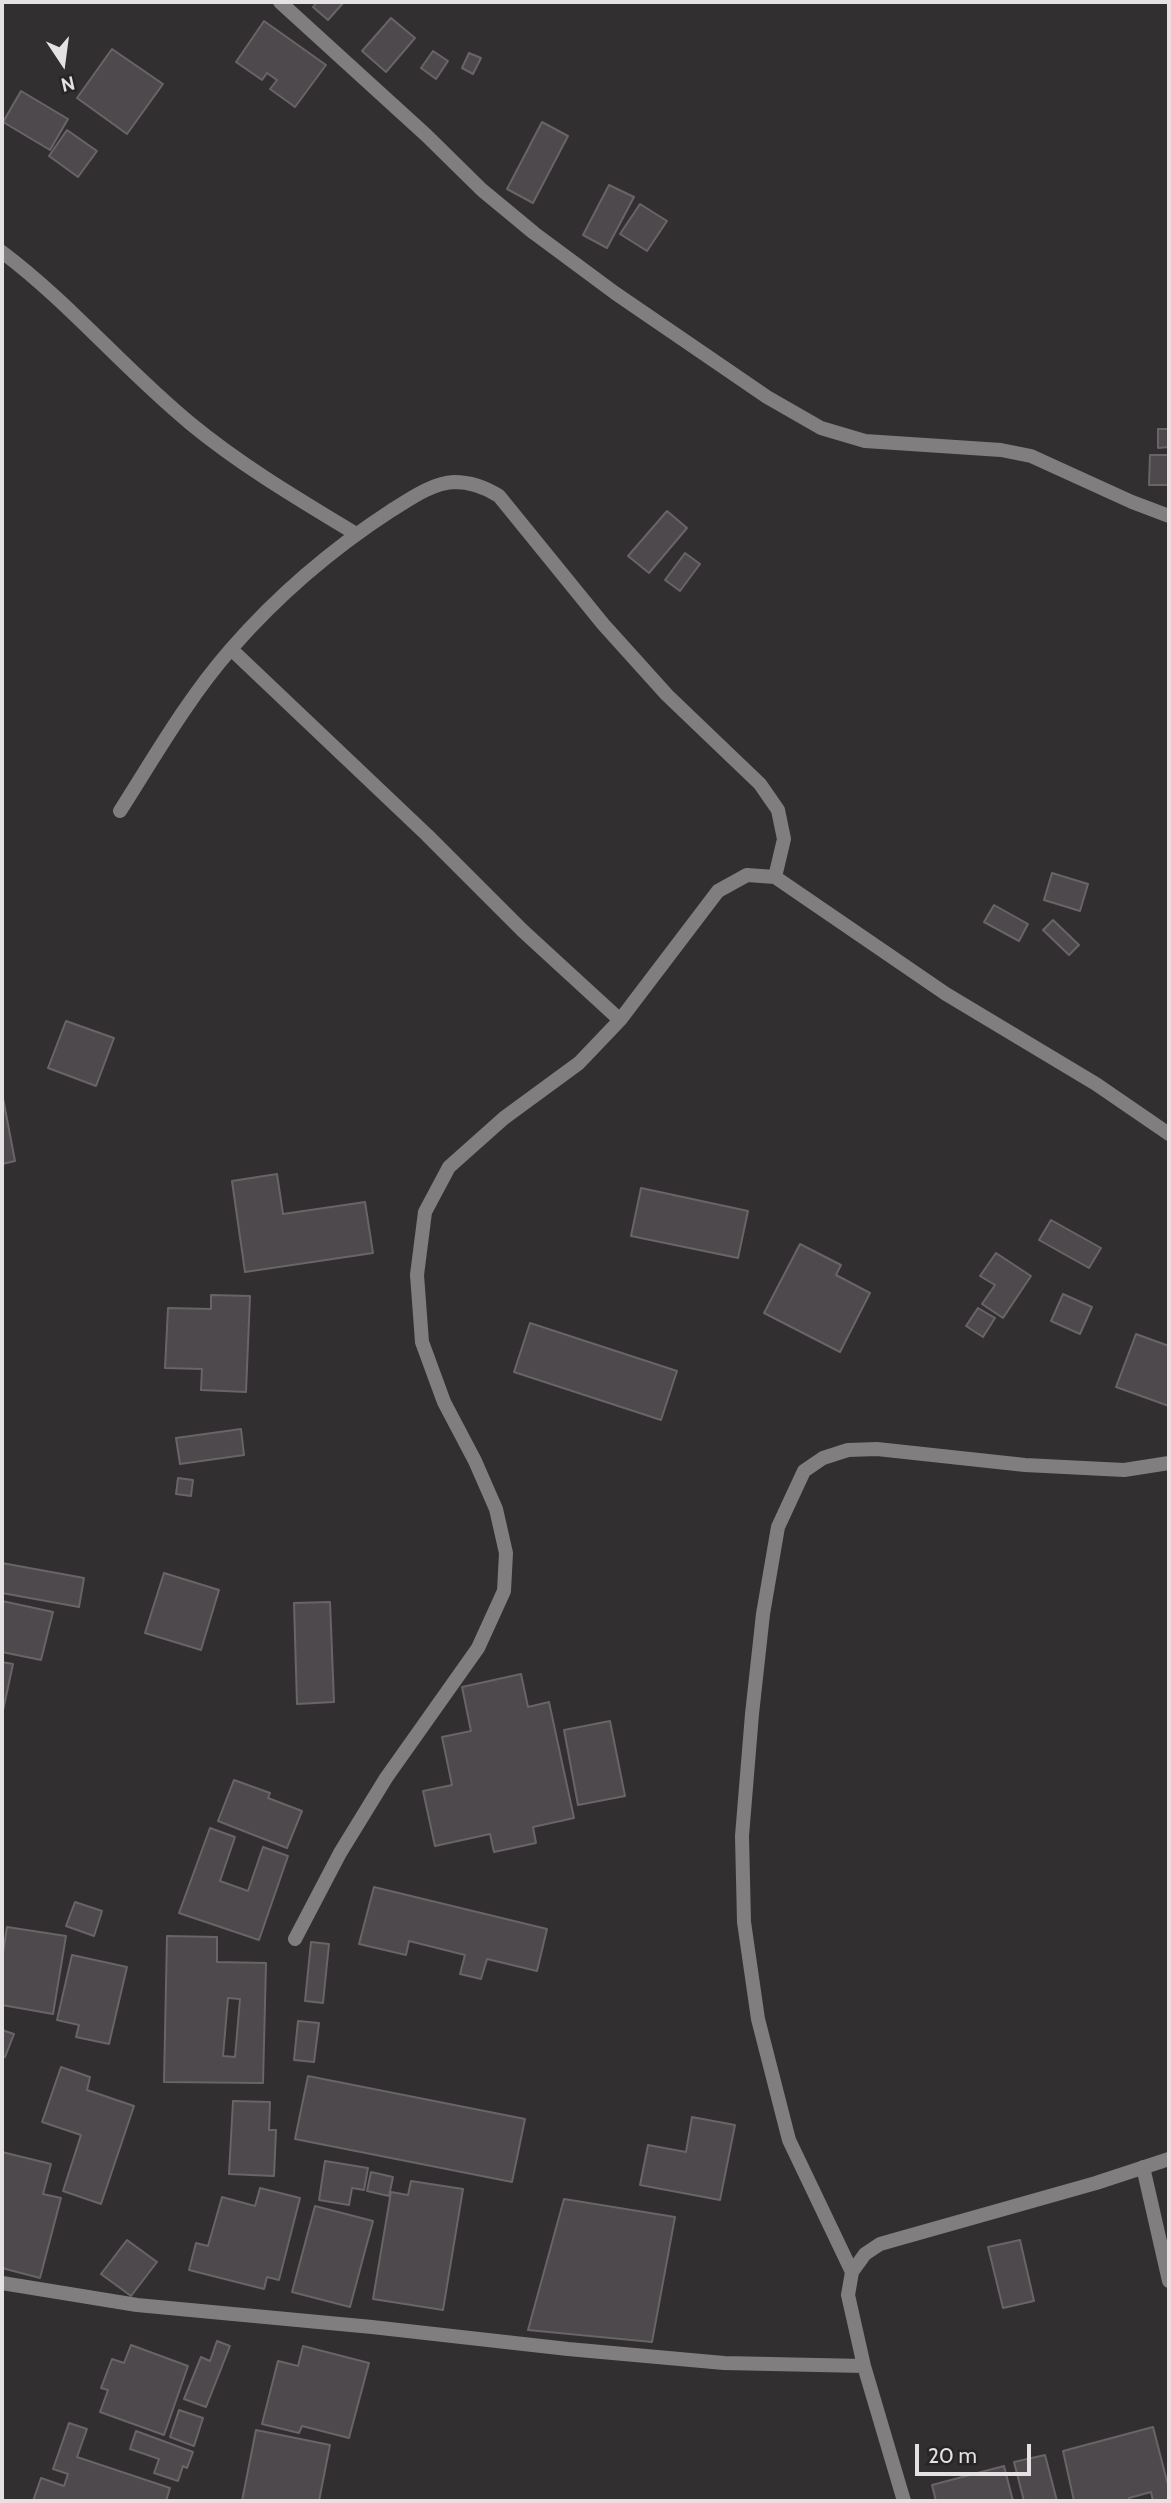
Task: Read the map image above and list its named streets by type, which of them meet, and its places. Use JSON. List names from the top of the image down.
{
  "scale_bar": "20 m",
  "north": "bottom"
}
